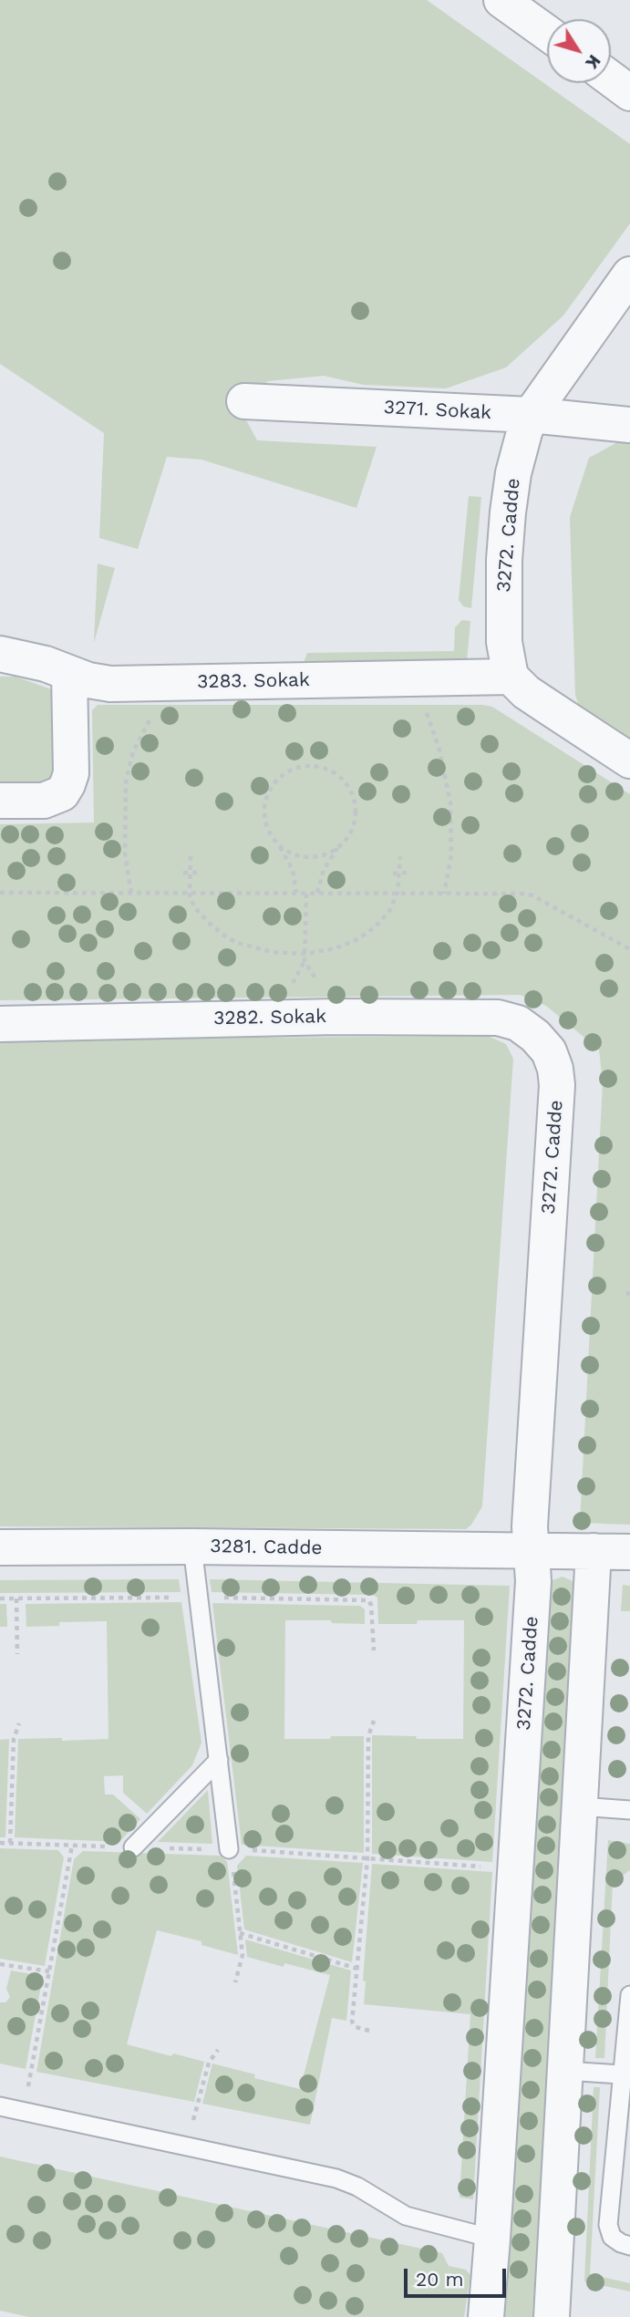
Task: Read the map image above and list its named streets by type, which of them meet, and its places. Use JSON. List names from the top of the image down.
{
  "streets": {
    "street": [
      "3271. Sokak",
      "3272. Cadde",
      "3283. Sokak",
      "3282. Sokak",
      "3281. Cadde"
    ]
  },
  "crossings": [
    ["3271. Sokak", "3272. Cadde"],
    ["3272. Cadde", "3283. Sokak"],
    ["3272. Cadde", "3282. Sokak"],
    ["3272. Cadde", "3281. Cadde"]
  ],
  "scale_bar": "20 m",
  "north": "bottom right"
}
